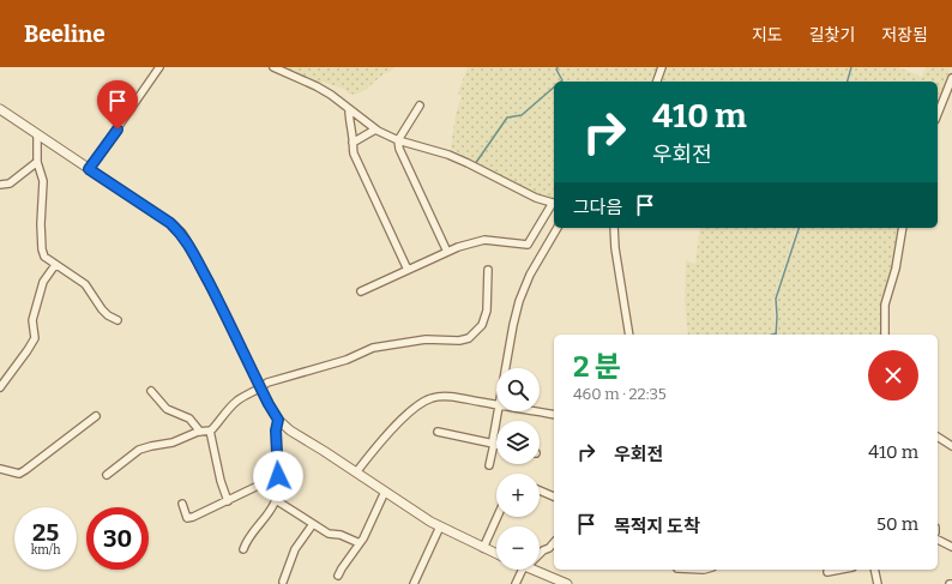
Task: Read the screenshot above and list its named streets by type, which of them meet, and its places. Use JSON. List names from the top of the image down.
{
  "page": {
    "header": "Beeline",
    "nav": ["지도", "길찾기", "저장됨"],
    "turn": ["410 m", "우회전"],
    "then": "그다음",
    "heading": ["2 분", "460 m · 22:35"],
    "map_buttons": ["+", "−"],
    "list": [
      {
        "name": "우회전",
        "value": "410 m"
      },
      {
        "name": "목적지 도착",
        "value": "50 m"
      }
    ],
    "speed": "25 km/h",
    "limit": "30"
  }
}
